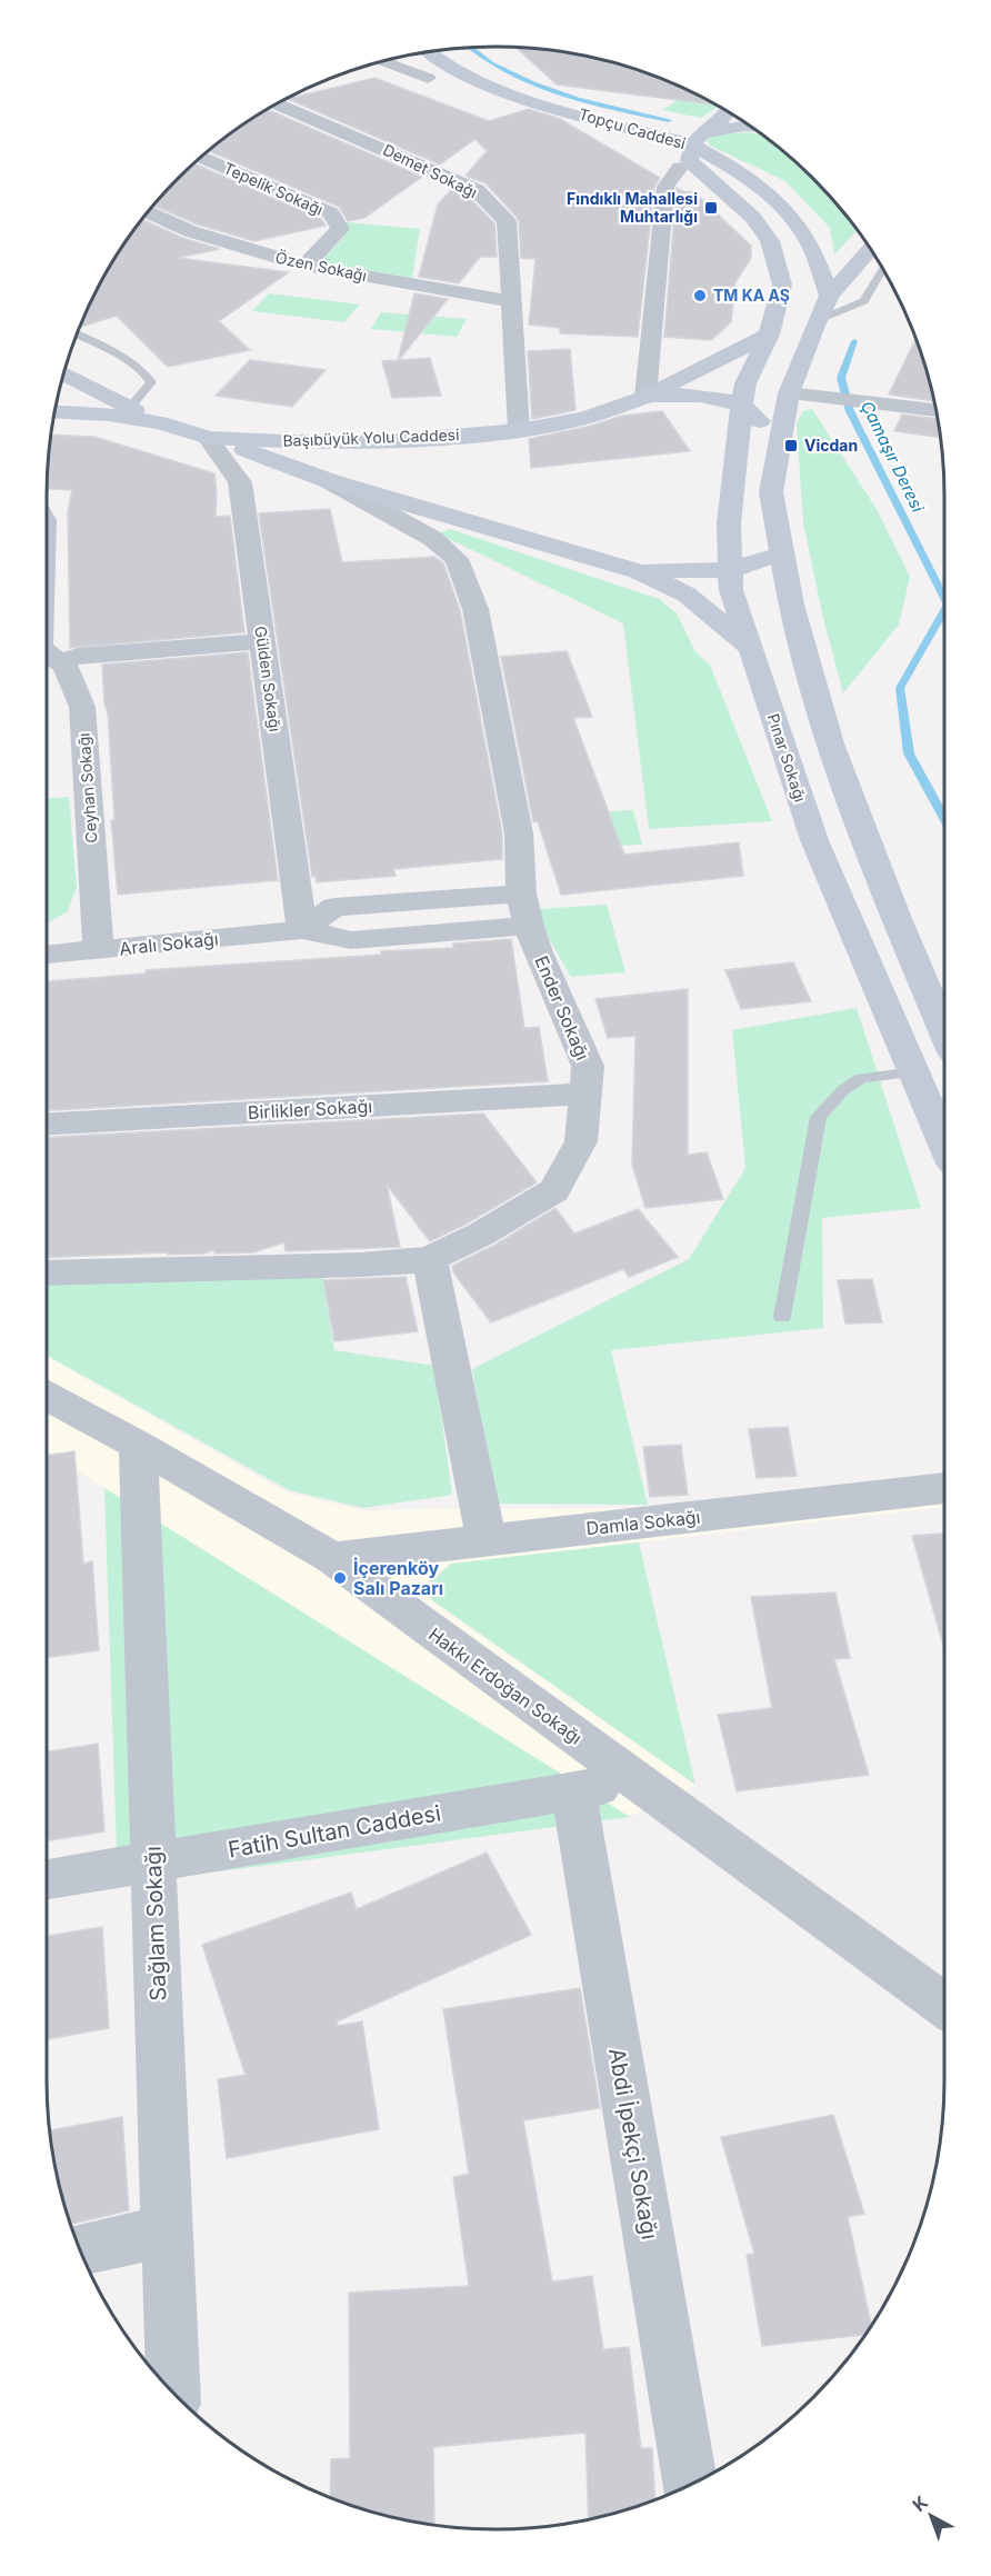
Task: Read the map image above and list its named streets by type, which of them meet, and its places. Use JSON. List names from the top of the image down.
{
  "streets": {
    "main road": ["Topçu Caddesi", "Başıbüyük Yolu Caddesi", "Pınar Sokağı"],
    "street": [
      "Demet Sokağı",
      "Tepelik Sokağı",
      "Özen Sokağı",
      "Gülden Sokağı",
      "Ceyhan Sokağı",
      "Aralı Sokağı",
      "Ender Sokağı",
      "Birlikler Sokağı",
      "Damla Sokağı",
      "Hakkı Erdoğan Sokağı",
      "Fatih Sultan Caddesi",
      "Sağlam Sokağı",
      "Abdi İpekçi Sokağı"
    ]
  },
  "crossings": [
    ["Demet Sokağı", "Özen Sokağı"],
    ["Demet Sokağı", "Başıbüyük Yolu Caddesi"],
    ["Tepelik Sokağı", "Özen Sokağı"],
    ["Başıbüyük Yolu Caddesi", "Gülden Sokağı"],
    ["Başıbüyük Yolu Caddesi", "Pınar Sokağı"],
    ["Gülden Sokağı", "Aralı Sokağı"],
    ["Ceyhan Sokağı", "Aralı Sokağı"],
    ["Aralı Sokağı", "Ender Sokağı"],
    ["Ender Sokağı", "Birlikler Sokağı"],
    ["Damla Sokağı", "Hakkı Erdoğan Sokağı"],
    ["Hakkı Erdoğan Sokağı", "Fatih Sultan Caddesi"],
    ["Hakkı Erdoğan Sokağı", "Sağlam Sokağı"],
    ["Fatih Sultan Caddesi", "Sağlam Sokağı"],
    ["Fatih Sultan Caddesi", "Abdi İpekçi Sokağı"]
  ],
  "water": ["Çamaşır Deresi"],
  "places": {
    "transit": ["Fındıklı Mahallesi Muhtarlığı", "Vicdan"],
    "other": ["TM KA AŞ", "İçerenköy Salı Pazarı"]
  },
  "north": "top left"
}
